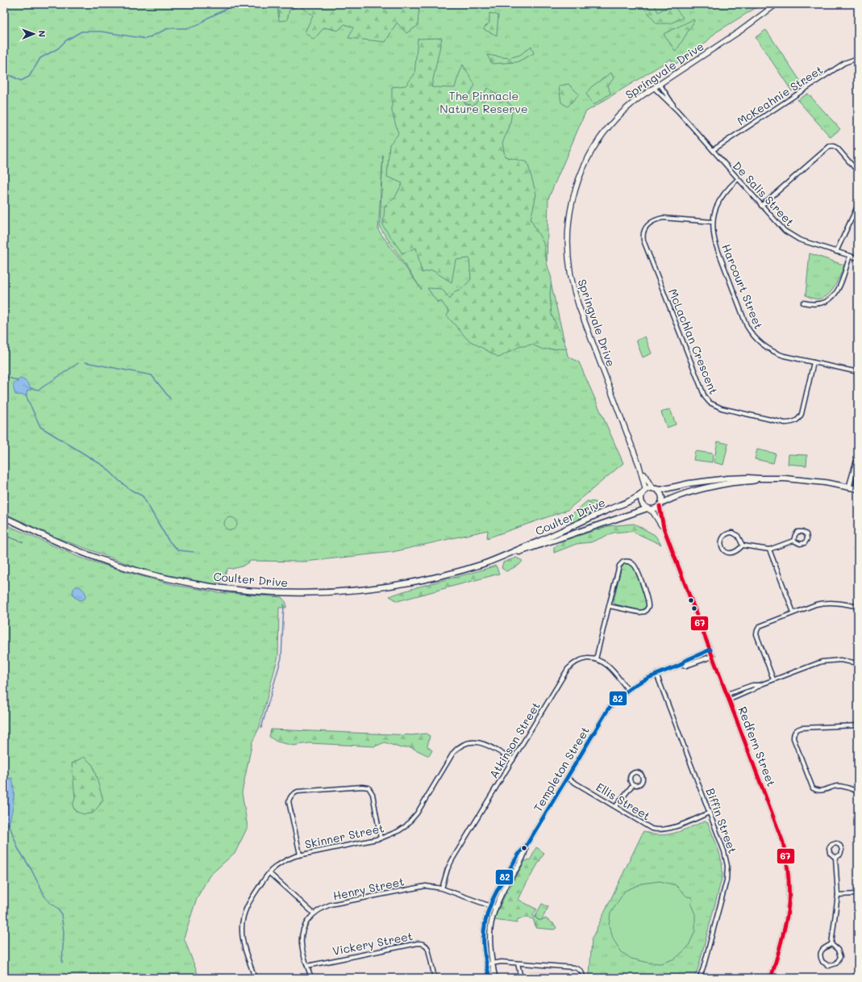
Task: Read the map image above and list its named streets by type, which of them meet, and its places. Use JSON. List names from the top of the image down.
{
  "streets": {
    "main road": ["Springvale Drive", "Coulter Drive", "Redfern Street"],
    "street": [
      "McKeahnie Street",
      "De Salis Street",
      "Harcourt Street",
      "McLachlan Crescent",
      "Atkinson Street",
      "Templeton Street",
      "Ellis Street",
      "Biffin Street",
      "Skinner Street",
      "Henry Street",
      "Vickery Street"
    ]
  },
  "crossings": [
    ["Springvale Drive", "De Salis Street"],
    ["Springvale Drive", "Coulter Drive"],
    ["Springvale Drive", "Redfern Street"],
    ["McKeahnie Street", "De Salis Street"],
    ["De Salis Street", "Harcourt Street"],
    ["Harcourt Street", "McLachlan Crescent"],
    ["Coulter Drive", "Redfern Street"],
    ["Atkinson Street", "Skinner Street"],
    ["Atkinson Street", "Henry Street"],
    ["Redfern Street", "Templeton Street"],
    ["Templeton Street", "Ellis Street"],
    ["Templeton Street", "Biffin Street"],
    ["Templeton Street", "Henry Street"],
    ["Ellis Street", "Biffin Street"],
    ["Henry Street", "Vickery Street"]
  ],
  "parks": ["The Pinnacle Nature Reserve"],
  "lines": ["transit line 67", "transit line 82"],
  "north": "right"
}
